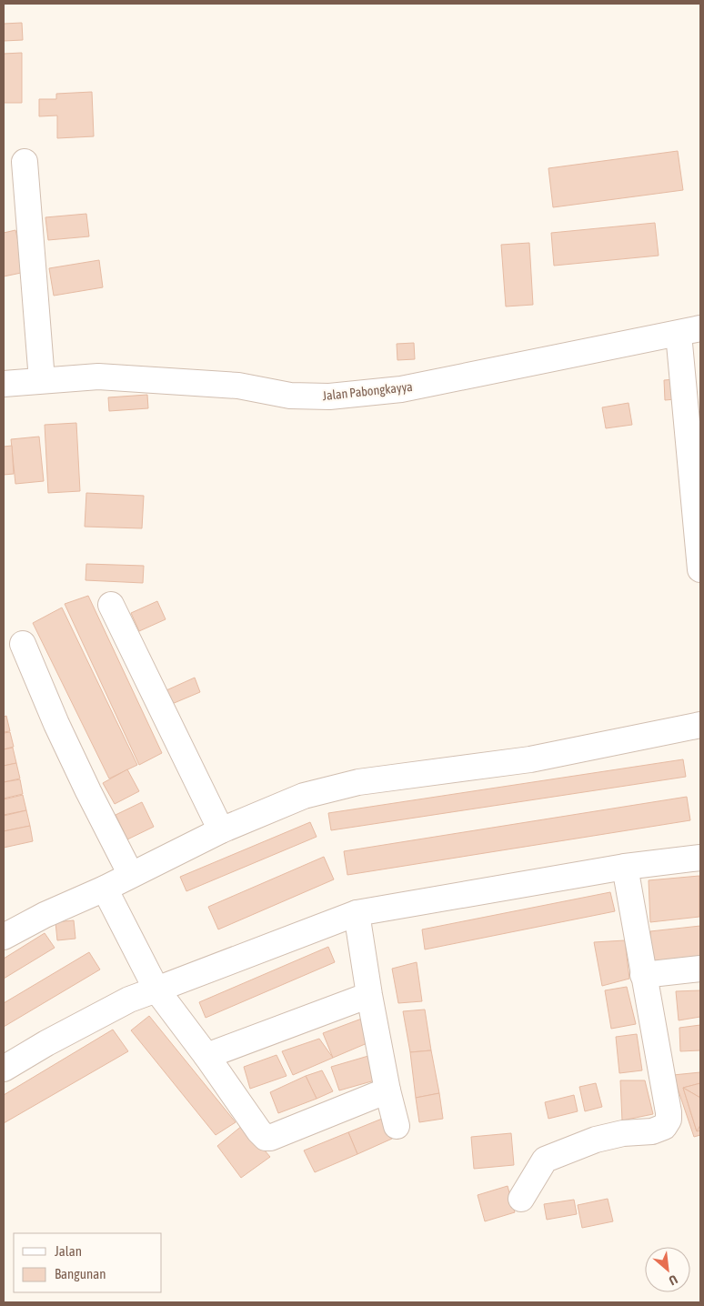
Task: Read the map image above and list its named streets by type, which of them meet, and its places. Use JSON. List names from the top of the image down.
{
  "streets": {
    "street": ["Jalan Pabongkayya"]
  },
  "legend": ["Jalan", "Bangunan"],
  "north": "bottom right"
}
